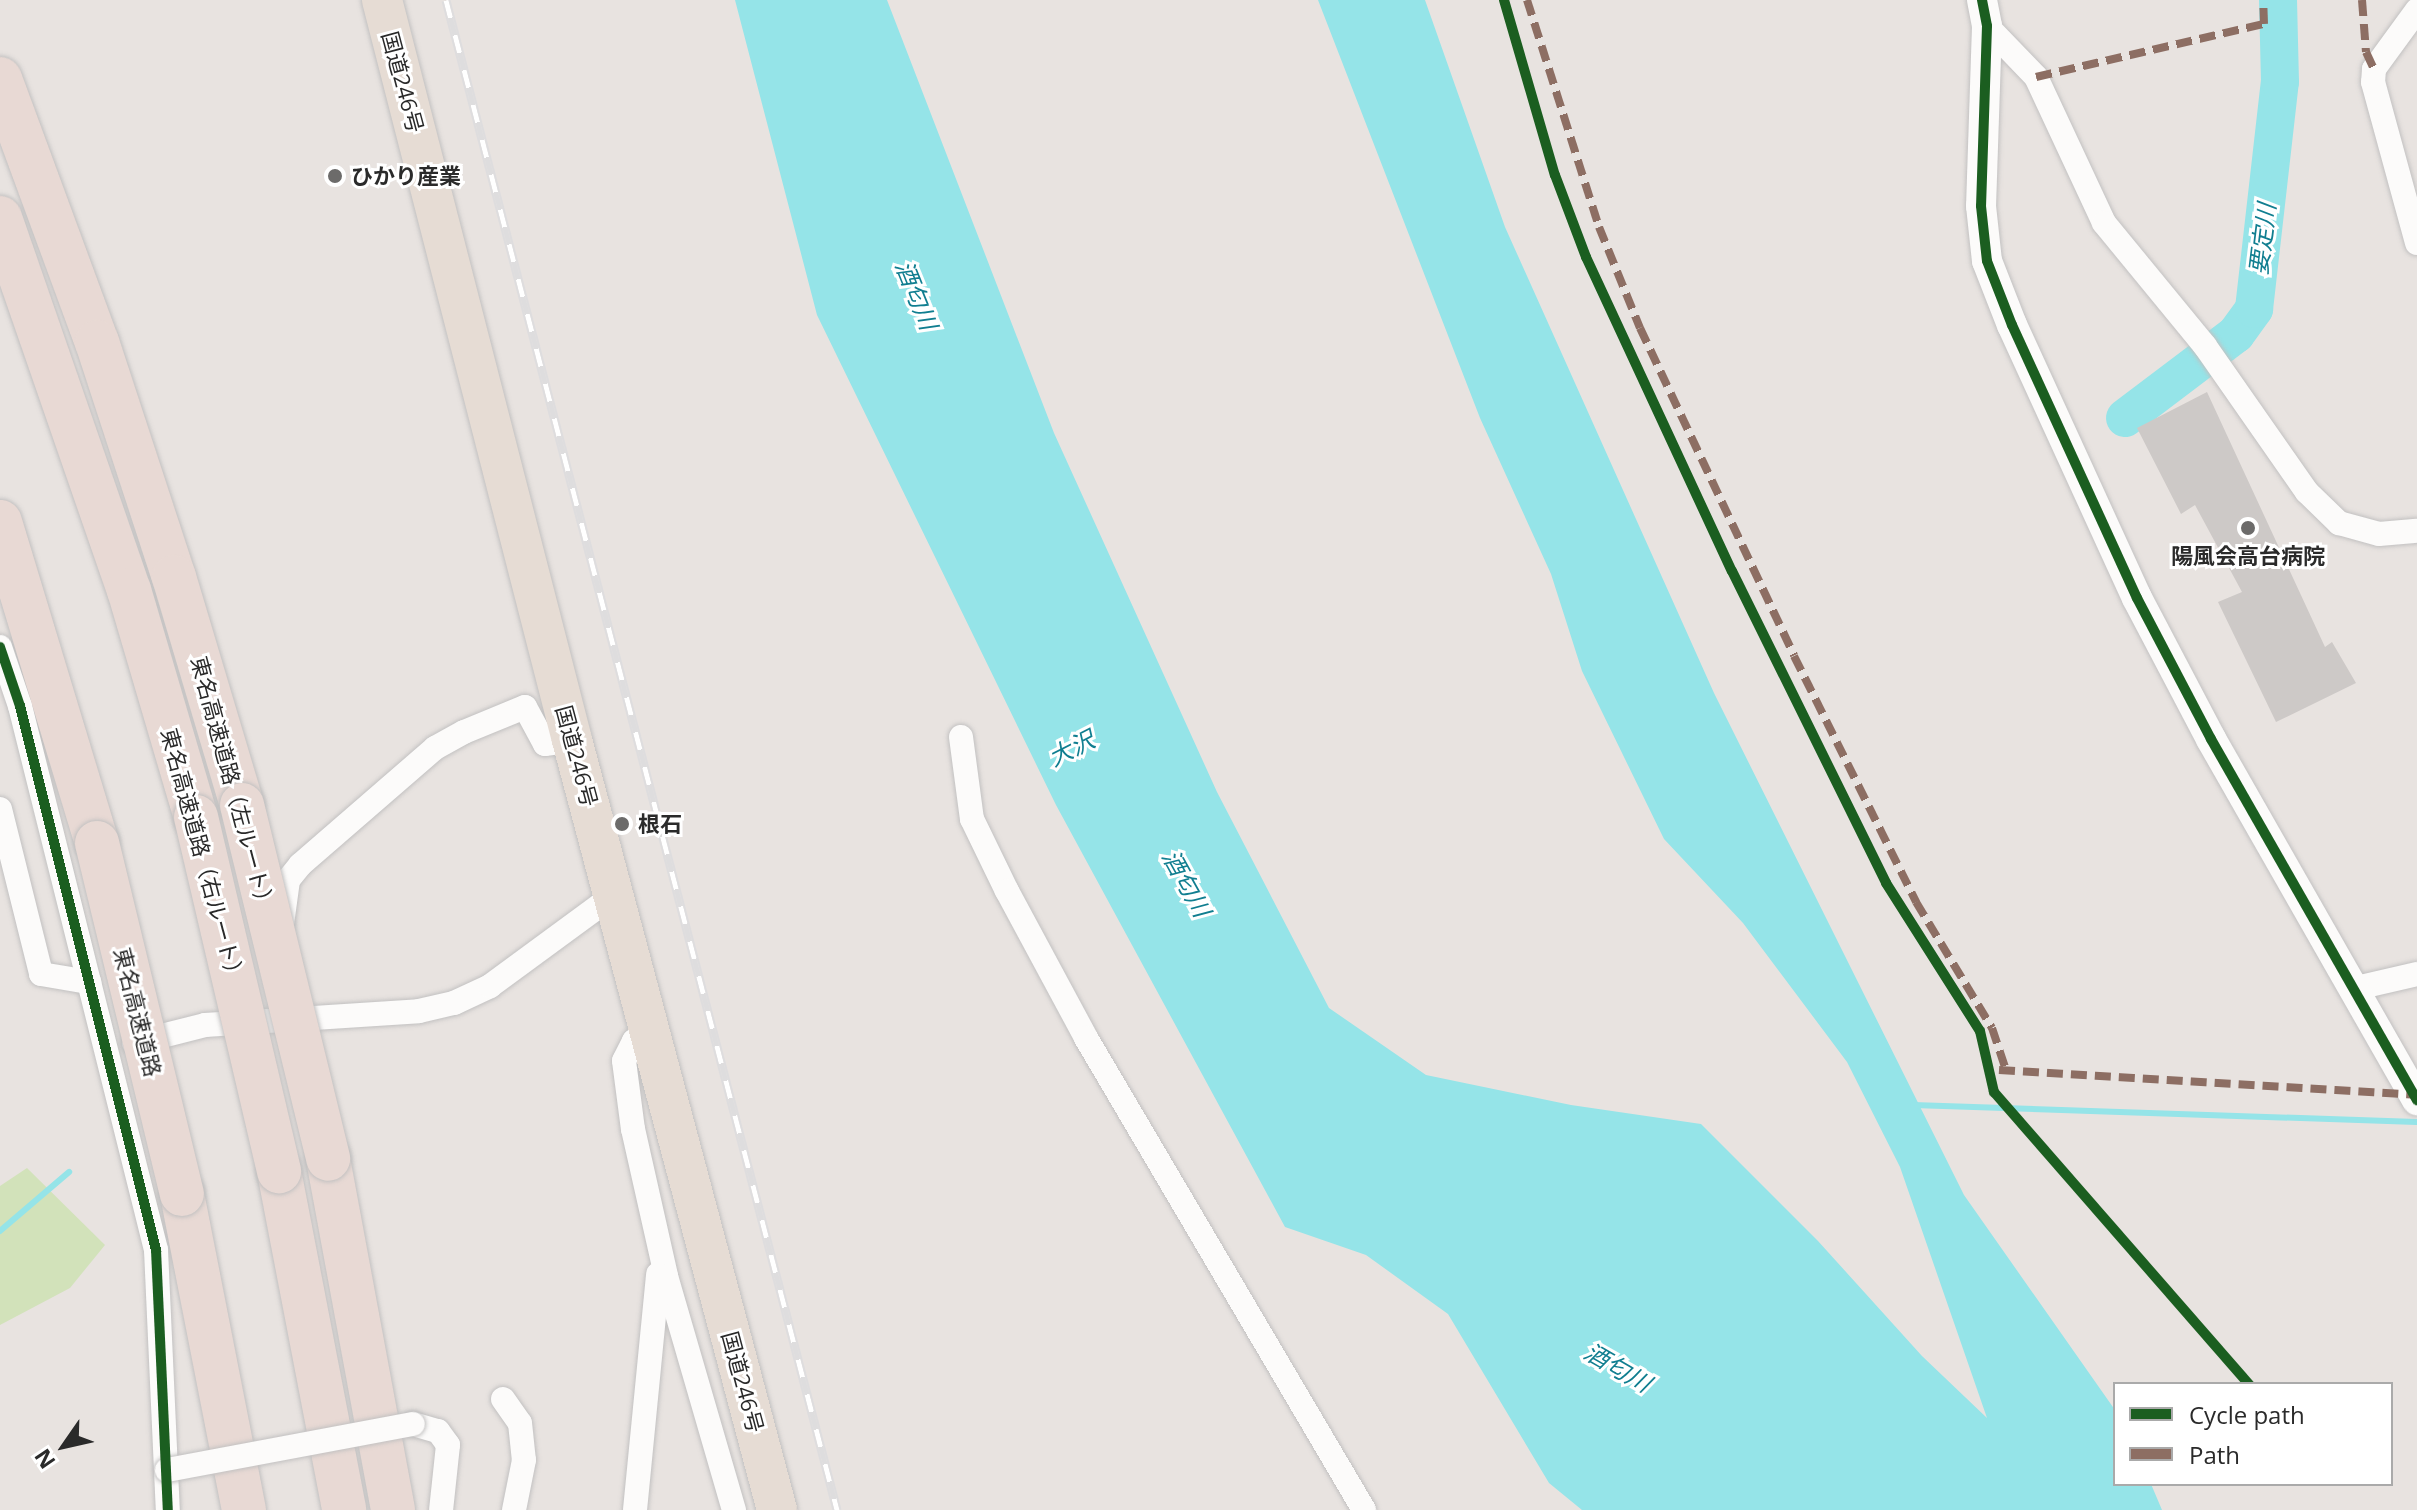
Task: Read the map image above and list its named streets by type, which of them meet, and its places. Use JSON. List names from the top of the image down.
{
  "streets": {
    "highway": [
      "国道246号",
      "東名高速道路（左ルート）",
      "東名高速道路（右ルート）",
      "東名高速道路"
    ]
  },
  "water": ["要定川", "酒匂川", "大沢"],
  "places": ["ひかり産業", "陽風会高台病院", "根石"],
  "legend": ["Cycle path", "Path"],
  "north": "bottom left"
}
